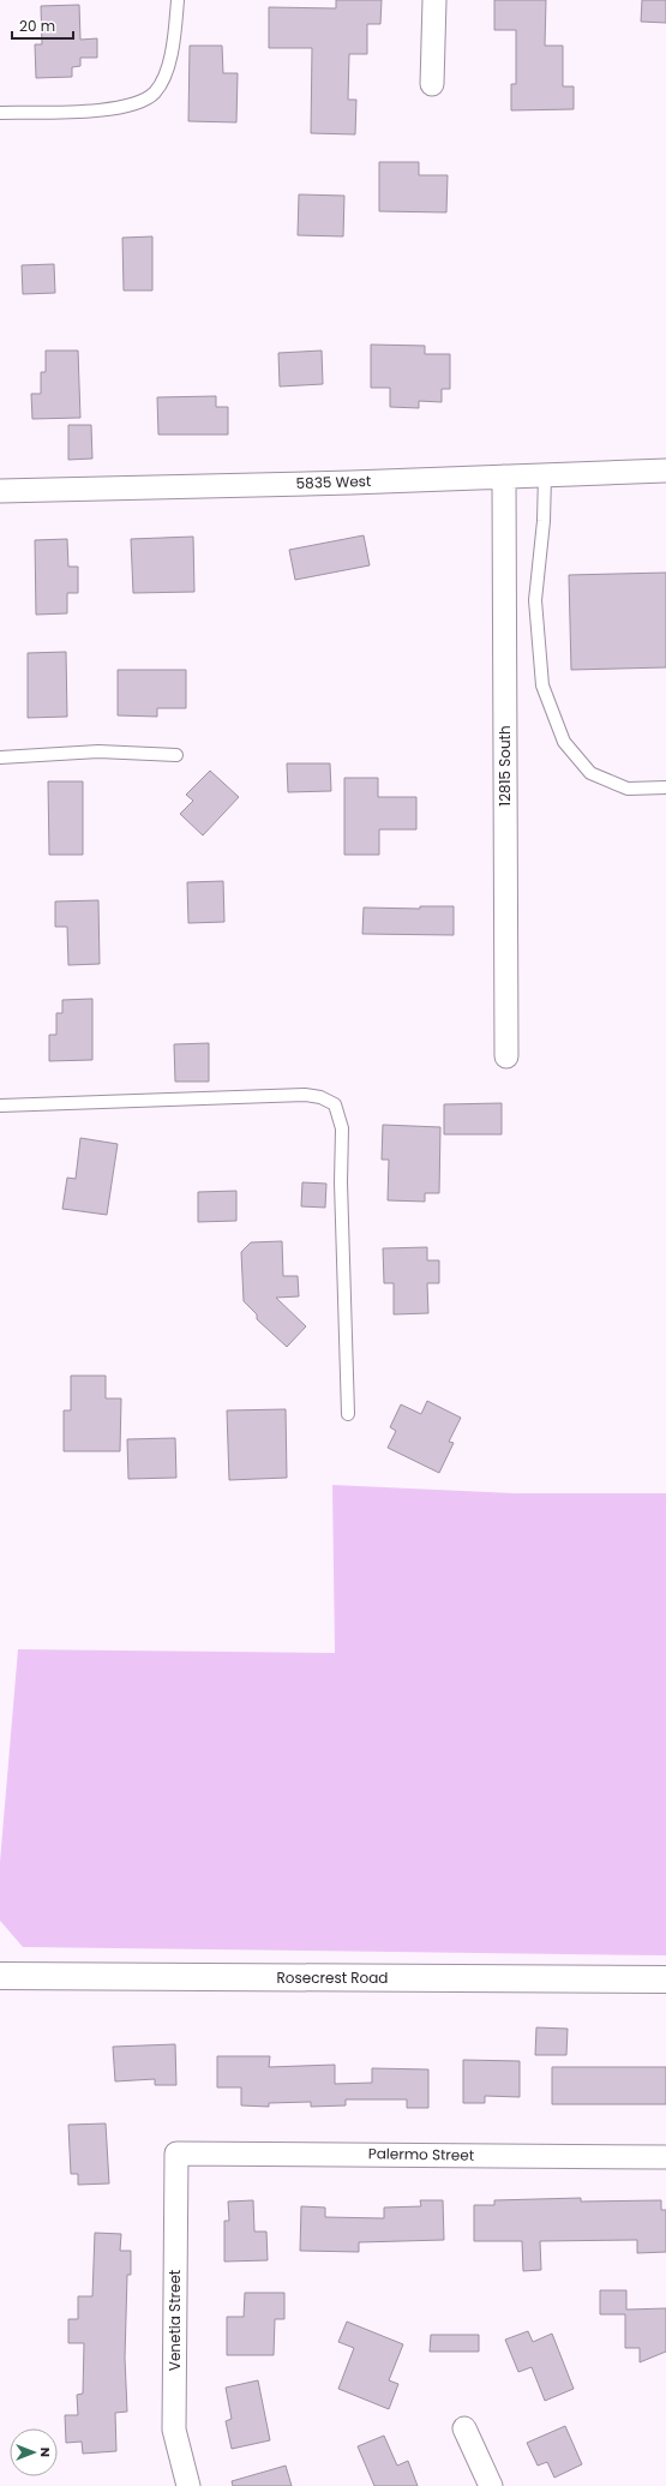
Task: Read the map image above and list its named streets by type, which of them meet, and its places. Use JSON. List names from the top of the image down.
{
  "streets": {
    "main road": ["Rosecrest Road"],
    "street": [
      "5835 West",
      "12815 South",
      "Palermo Street",
      "Venetia Street"
    ]
  },
  "crossings": [
    ["5835 West", "12815 South"],
    ["Palermo Street", "Venetia Street"]
  ],
  "scale_bar": "20 m",
  "north": "right"
}
